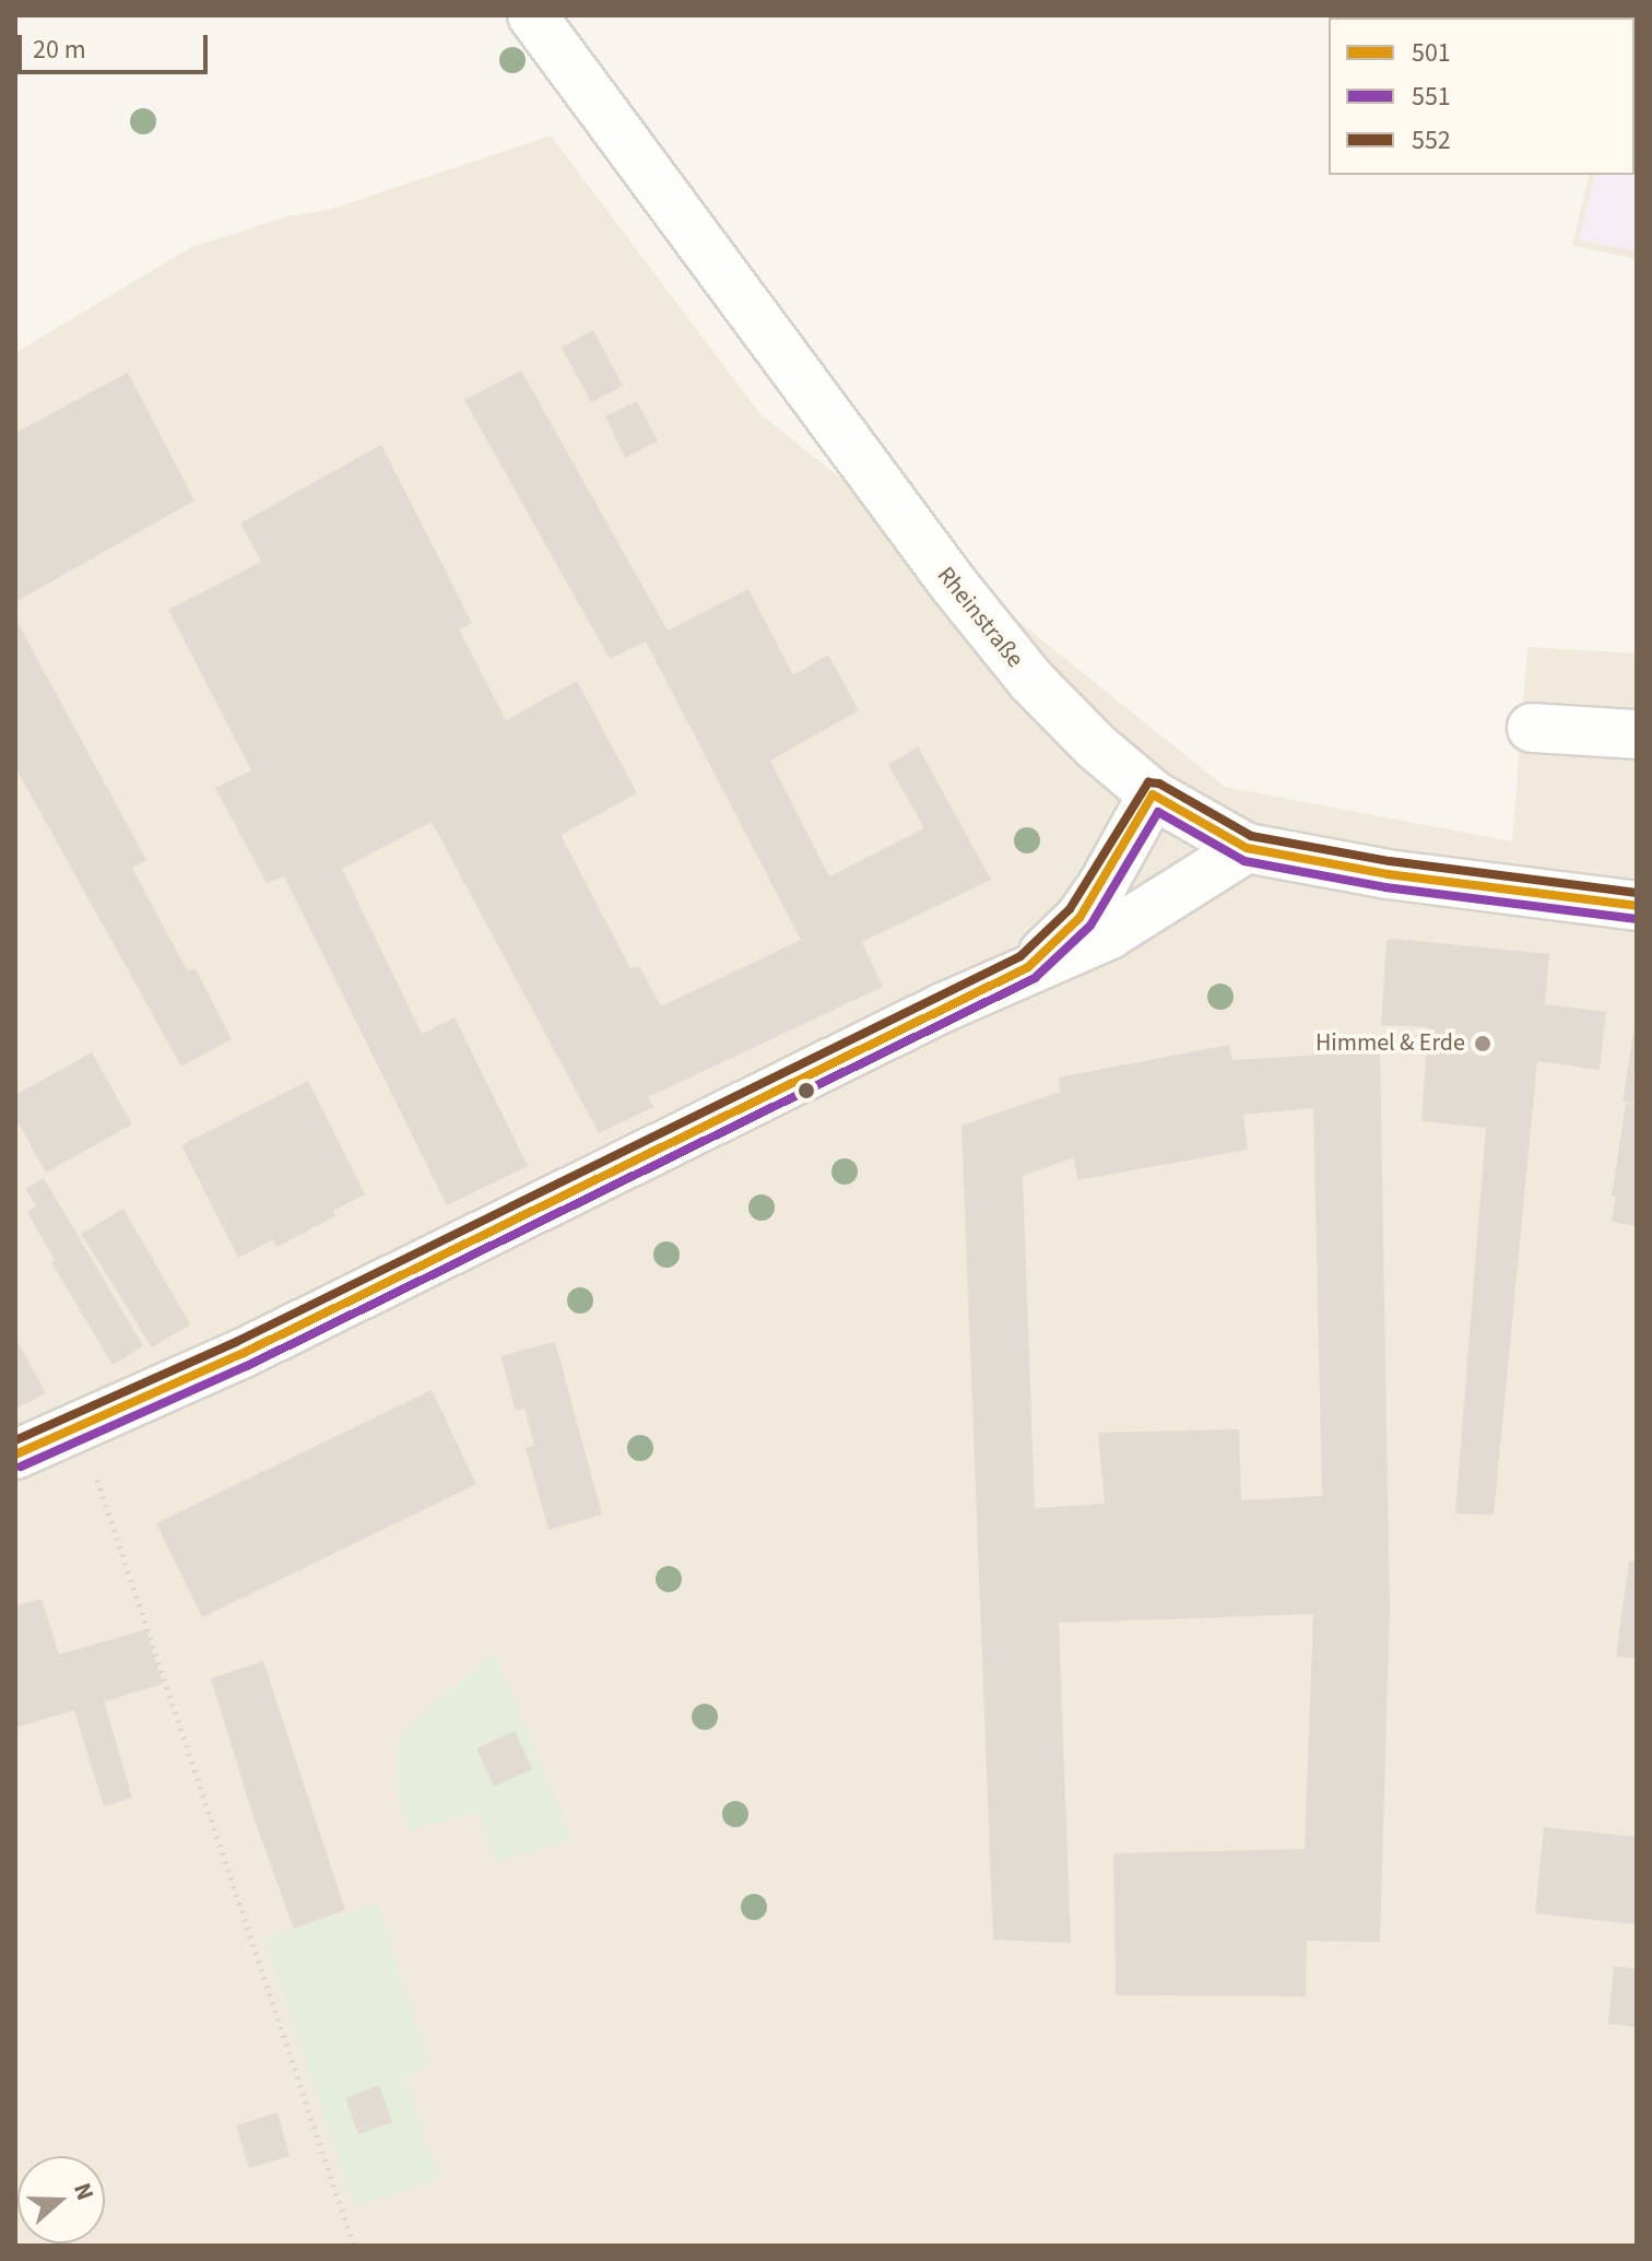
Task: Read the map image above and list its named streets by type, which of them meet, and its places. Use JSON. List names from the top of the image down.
{
  "streets": {
    "street": ["Rheinstraße"]
  },
  "places": ["Himmel & Erde"],
  "lines": ["transit line 552", "transit line 501", "transit line 551"],
  "legend": ["501", "551", "552"],
  "scale_bar": "20 m",
  "north": "right"
}
